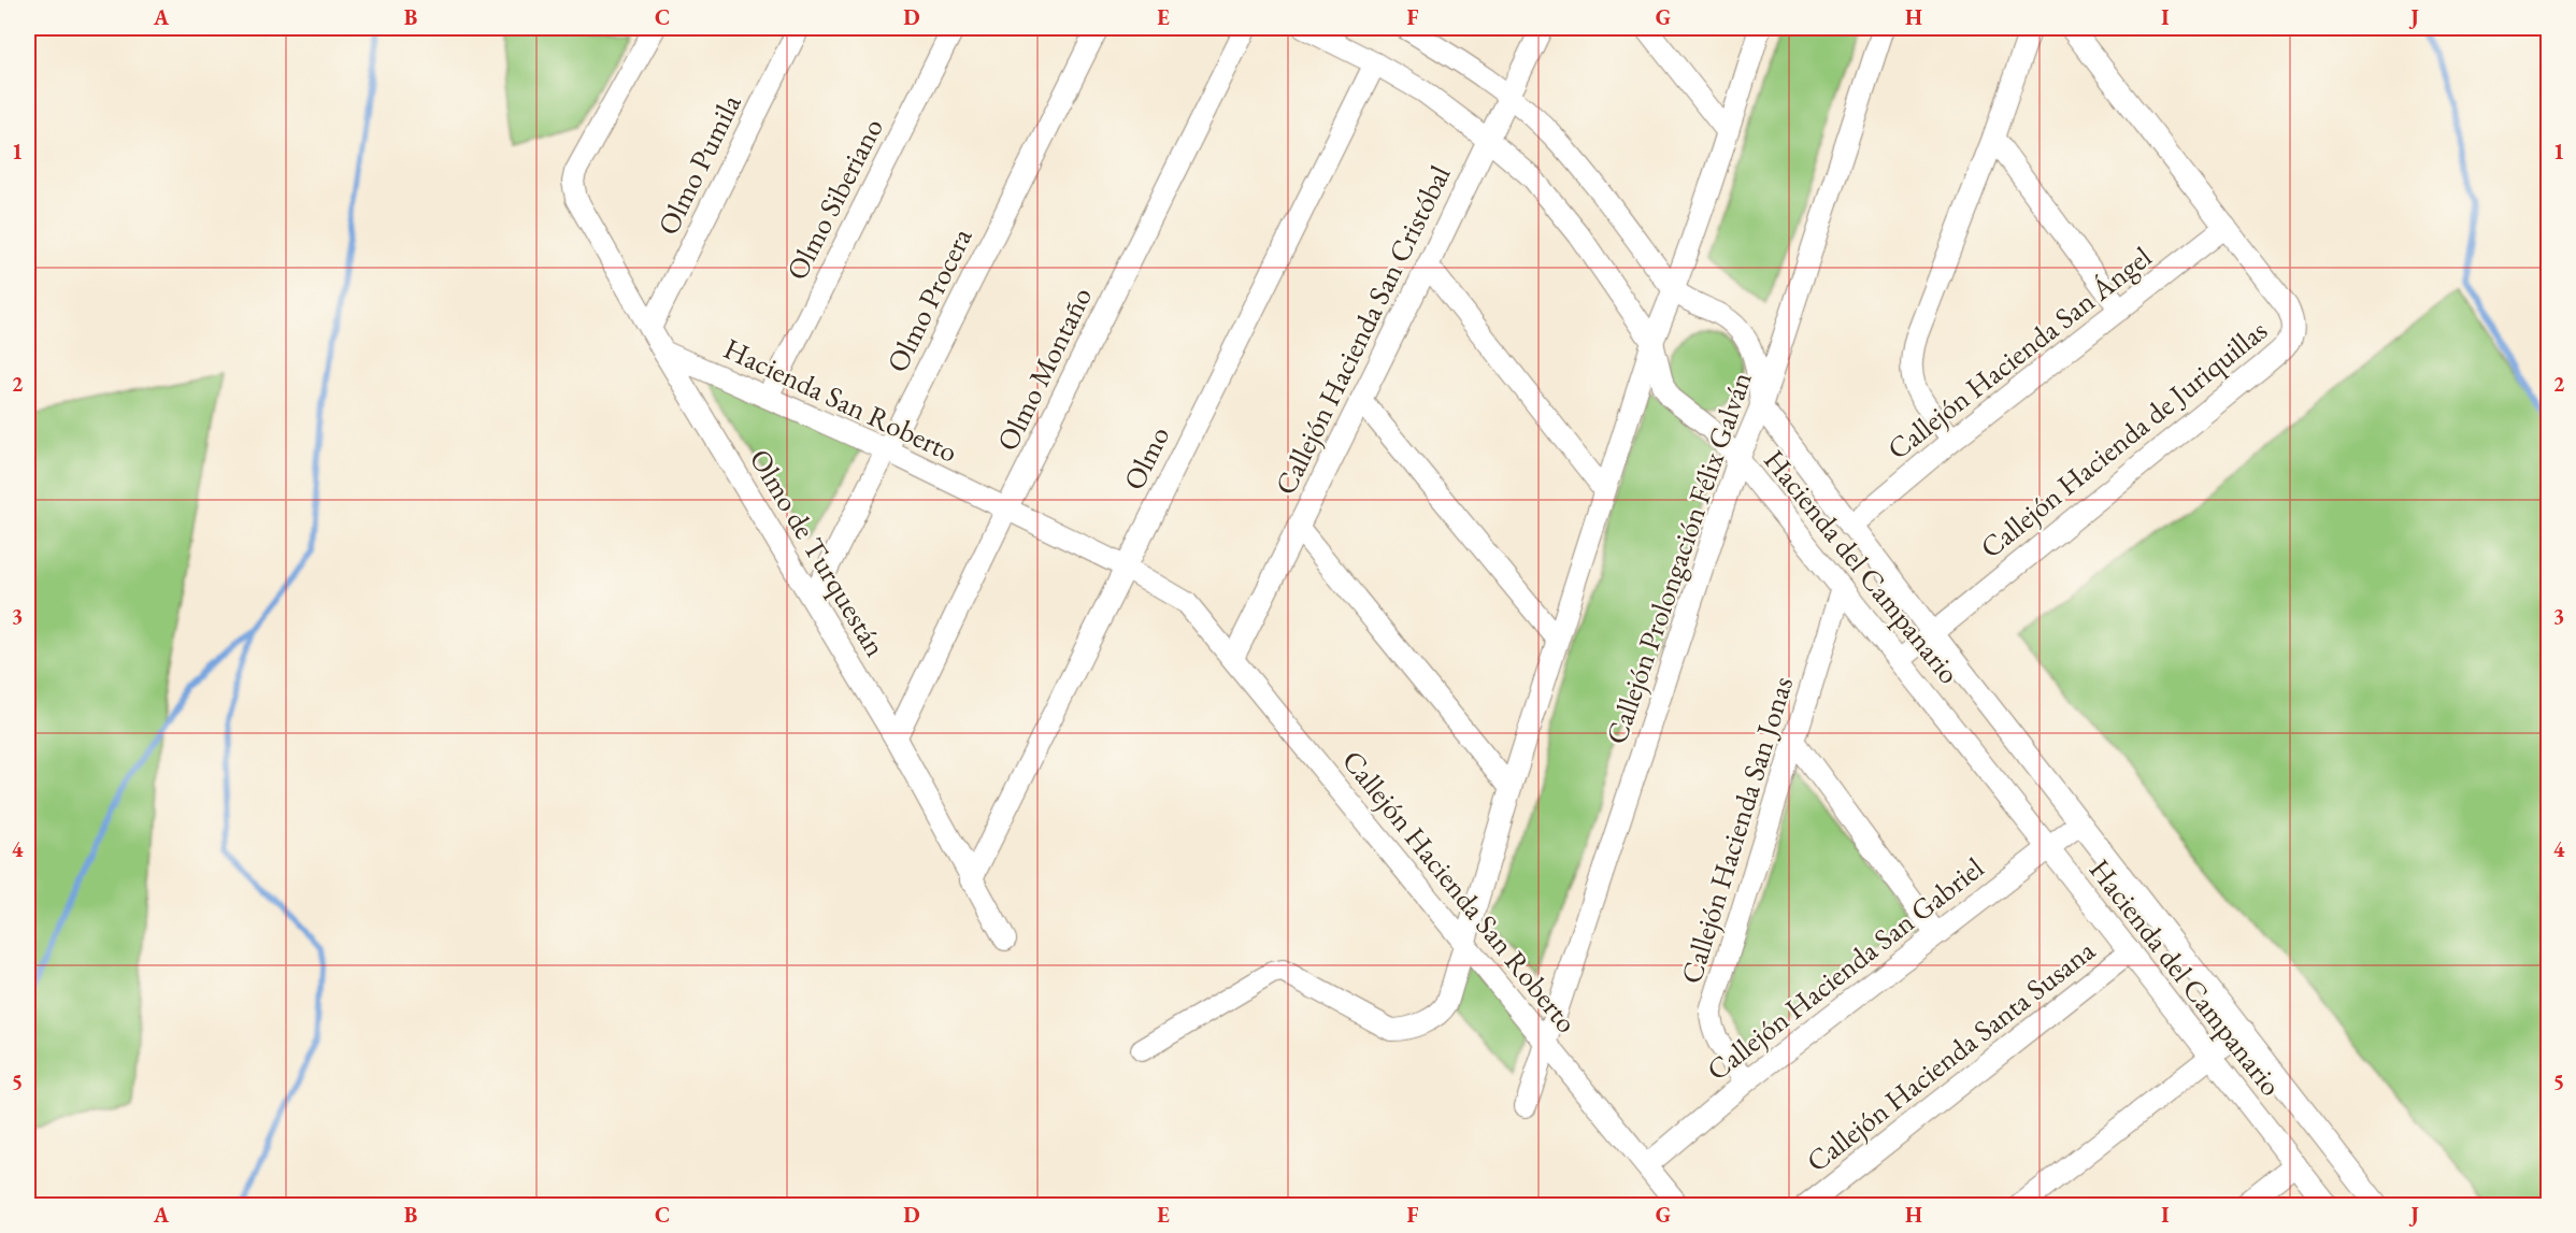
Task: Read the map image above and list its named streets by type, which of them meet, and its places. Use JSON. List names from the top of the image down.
{
  "streets": {
    "street": [
      "Olmo Pumila",
      "Olmo Siberiano",
      "Olmo Procera",
      "Callejón Hacienda San Cristóbal",
      "Callejón Hacienda San Ángel",
      "Olmo Montaño",
      "Hacienda San Roberto",
      "Callejón Hacienda de Juriquillas",
      "Olmo",
      "Olmo de Turquestán",
      "Callejón Prolongación Félix Galván",
      "Hacienda del Campanario",
      "Callejón Hacienda San Jonas",
      "Callejón Hacienda San Roberto",
      "Callejón Hacienda San Gabriel",
      "Callejón Hacienda Santa Susana"
    ]
  },
  "crossings": [
    ["Olmo Pumila", "Olmo de Turquestán"],
    ["Olmo Siberiano", "Hacienda San Roberto"],
    ["Olmo Procera", "Hacienda San Roberto"],
    ["Olmo Procera", "Olmo de Turquestán"],
    ["Callejón Hacienda San Cristóbal", "Hacienda del Campanario"],
    ["Callejón Hacienda San Cristóbal", "Callejón Hacienda San Roberto"],
    ["Callejón Hacienda San Ángel", "Callejón Hacienda de Juriquillas"],
    ["Callejón Hacienda San Ángel", "Hacienda del Campanario"],
    ["Olmo Montaño", "Hacienda San Roberto"],
    ["Olmo Montaño", "Olmo de Turquestán"],
    ["Hacienda San Roberto", "Olmo"],
    ["Hacienda San Roberto", "Olmo de Turquestán"],
    ["Hacienda San Roberto", "Callejón Hacienda San Roberto"],
    ["Callejón Hacienda de Juriquillas", "Hacienda del Campanario"],
    ["Olmo", "Olmo de Turquestán"],
    ["Olmo", "Hacienda del Campanario"],
    ["Callejón Prolongación Félix Galván", "Hacienda del Campanario"],
    ["Callejón Prolongación Félix Galván", "Callejón Hacienda San Roberto"],
    ["Hacienda del Campanario", "Callejón Hacienda San Jonas"],
    ["Hacienda del Campanario", "Callejón Hacienda San Gabriel"],
    ["Hacienda del Campanario", "Callejón Hacienda Santa Susana"],
    ["Callejón Hacienda San Jonas", "Callejón Hacienda San Gabriel"],
    ["Callejón Hacienda San Roberto", "Callejón Hacienda San Gabriel"]
  ],
  "grid": {
    "columns": [
      "A",
      "B",
      "C",
      "D",
      "E",
      "F",
      "G",
      "H",
      "I",
      "J"
    ],
    "rows": [
      "1",
      "2",
      "3",
      "4",
      "5"
    ]
  }
}
